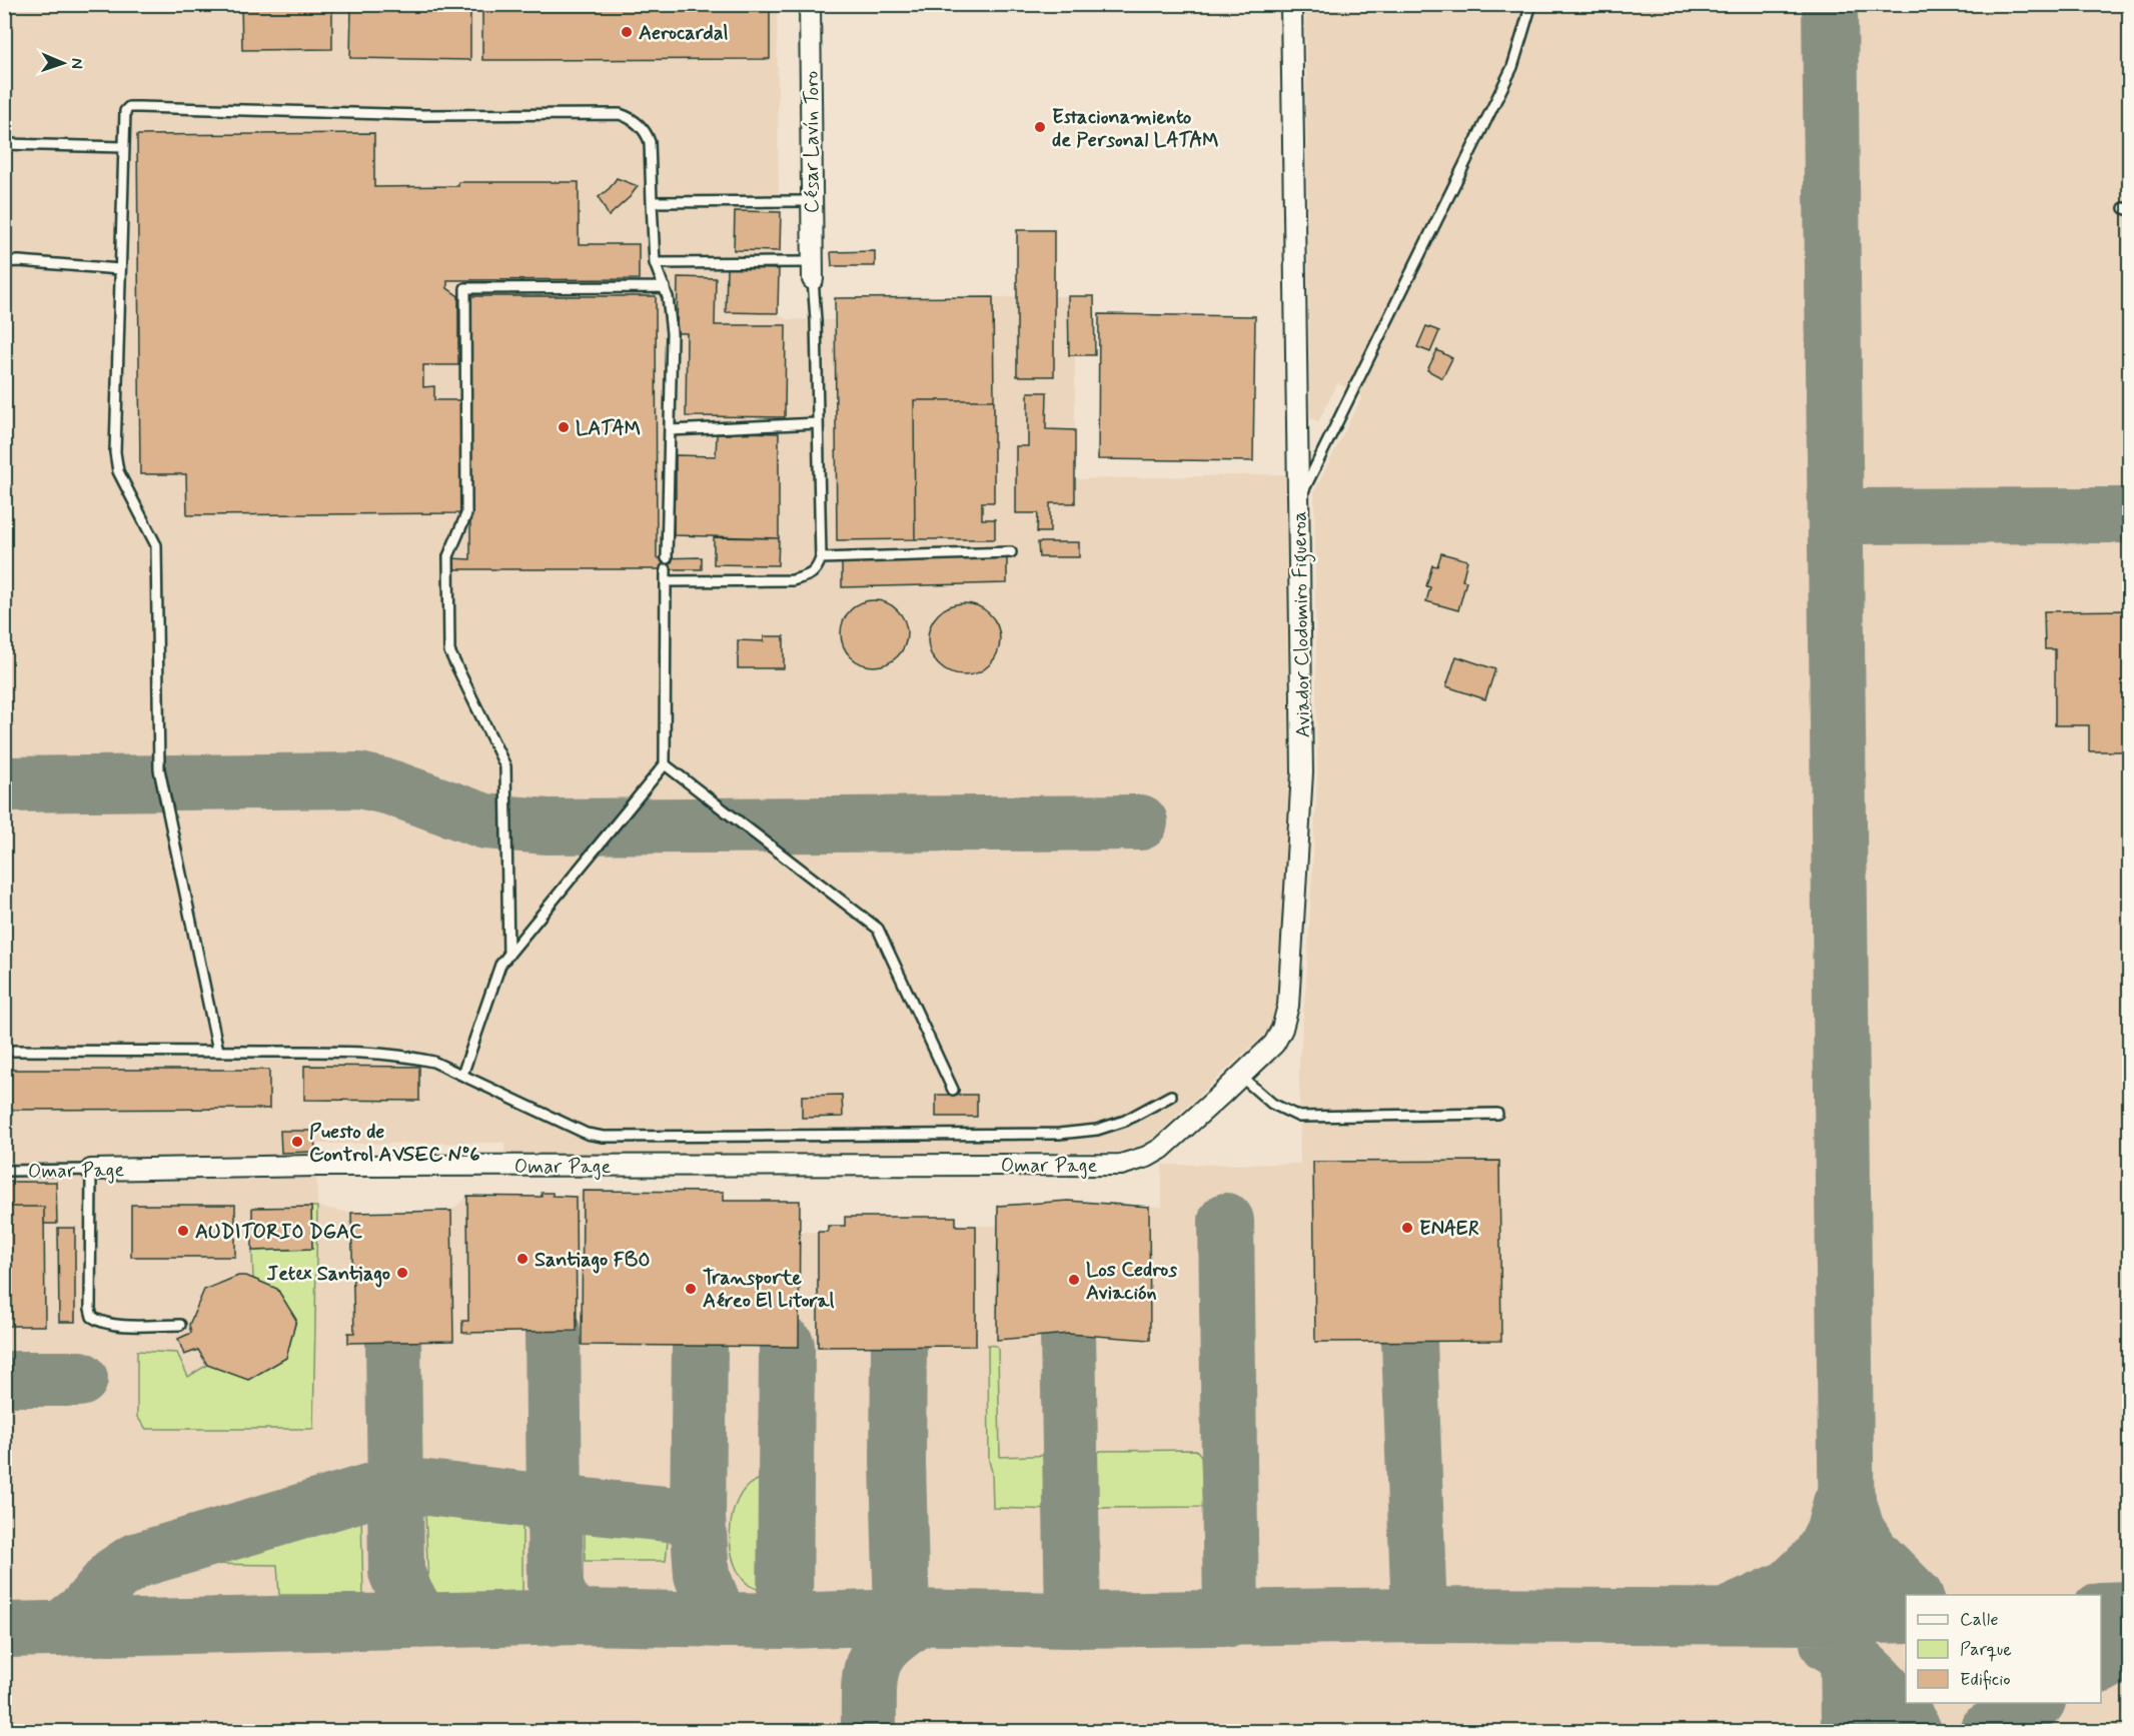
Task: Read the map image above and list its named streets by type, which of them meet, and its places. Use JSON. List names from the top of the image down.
{
  "streets": {
    "street": ["César Lavín Toro", "Aviador Clodomiro Figueroa", "Omar Page"]
  },
  "crossings": [
    ["Aviador Clodomiro Figueroa", "Omar Page"]
  ],
  "places": [
    "Aerocardal",
    "Estacionamiento de Personal LATAM",
    "LATAM",
    "Puesto de Control AVSEC Nº6",
    "ENAER",
    "AUDITORIO DGAC",
    "Santiago FBO",
    "Jetex Santiago",
    "Los Cedros Aviación",
    "Transporte Aéreo El Litoral"
  ],
  "legend": ["Calle", "Parque", "Edificio"],
  "north": "right"
}
